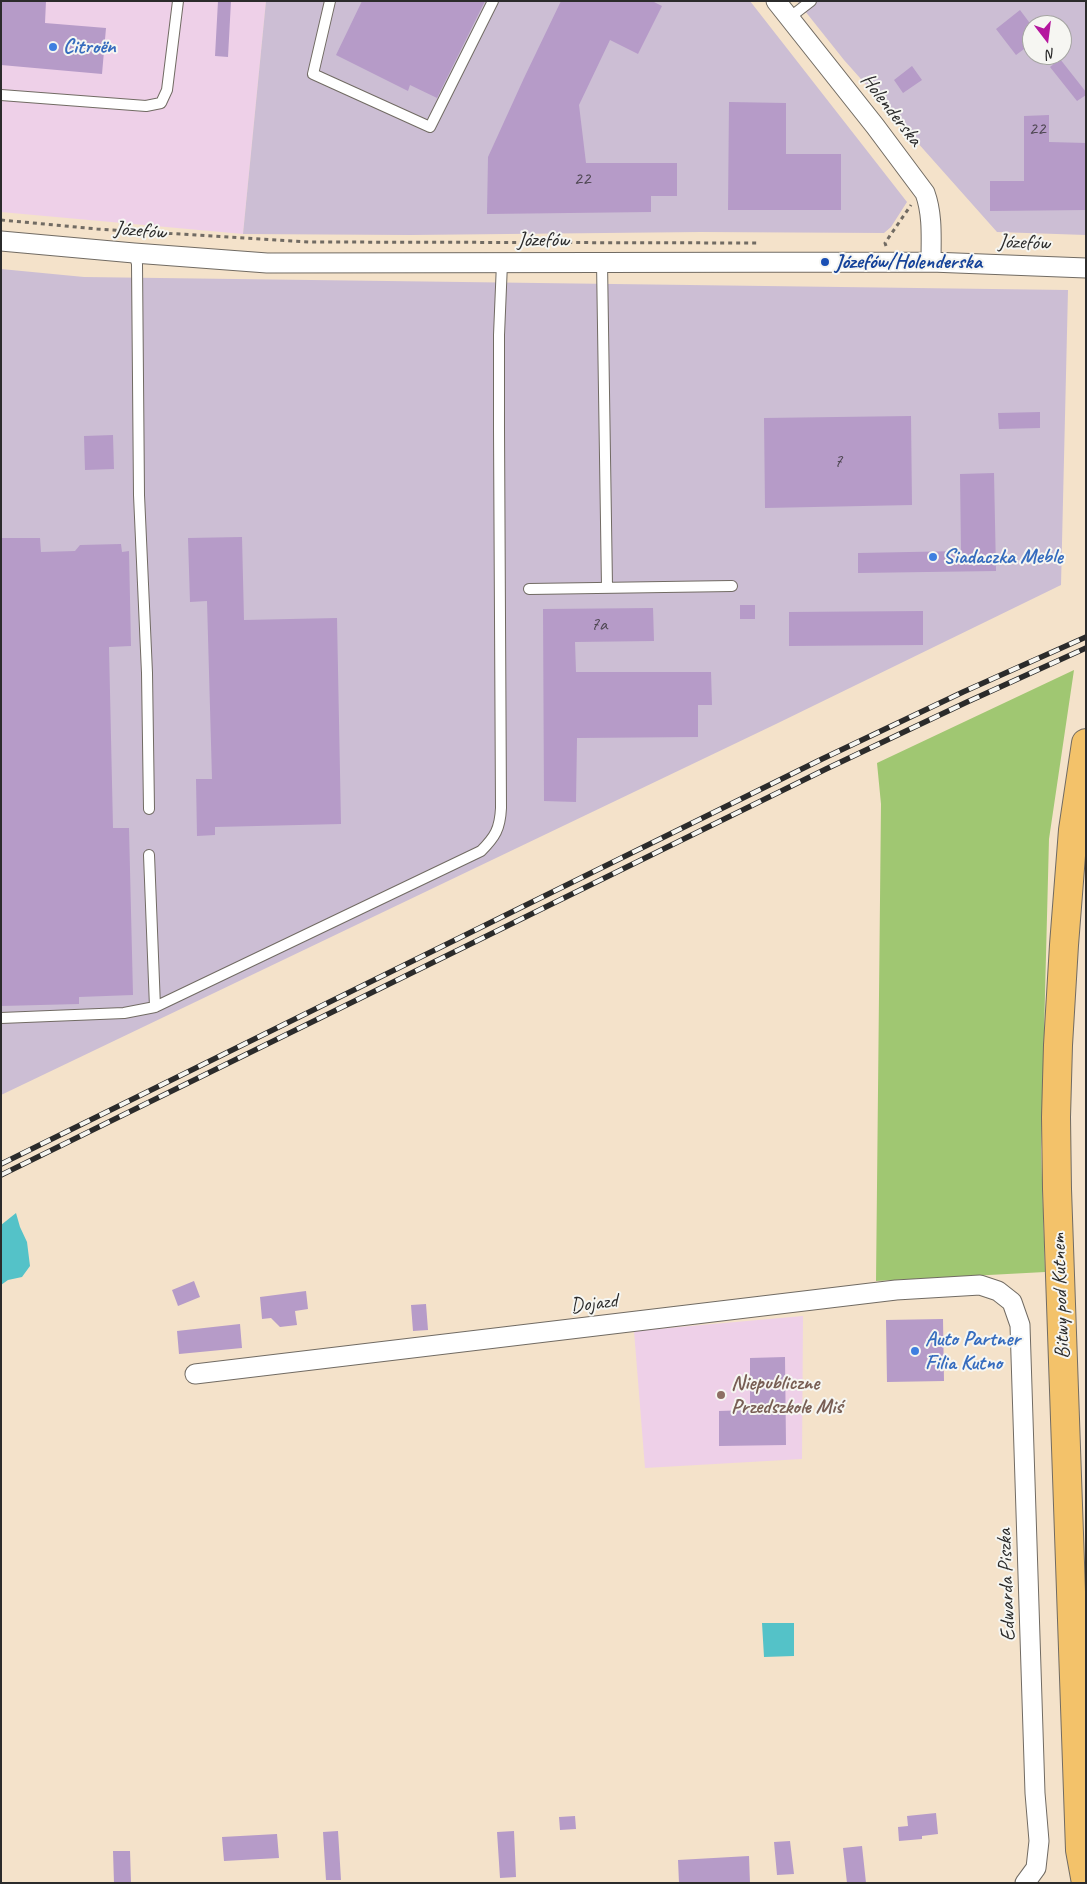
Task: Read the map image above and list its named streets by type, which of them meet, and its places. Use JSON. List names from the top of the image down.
{
  "streets": {
    "main road": ["Bitwy pod Kutnem"],
    "street": [
      "Holenderska",
      "Józefów",
      "Dojazd",
      "Edwarda Piszka"
    ]
  },
  "crossings": [
    ["Holenderska", "Józefów"],
    ["Dojazd", "Edwarda Piszka"]
  ],
  "places": [
    "Citroën",
    "Józefów/Holenderska",
    "Siadaczka Meble",
    "Auto Partner Filia Kutno",
    "Niepubliczne Przedszkole Miś"
  ],
  "house_numbers": [
    "22",
    "22",
    "7",
    "7a"
  ],
  "north": "bottom"
}
